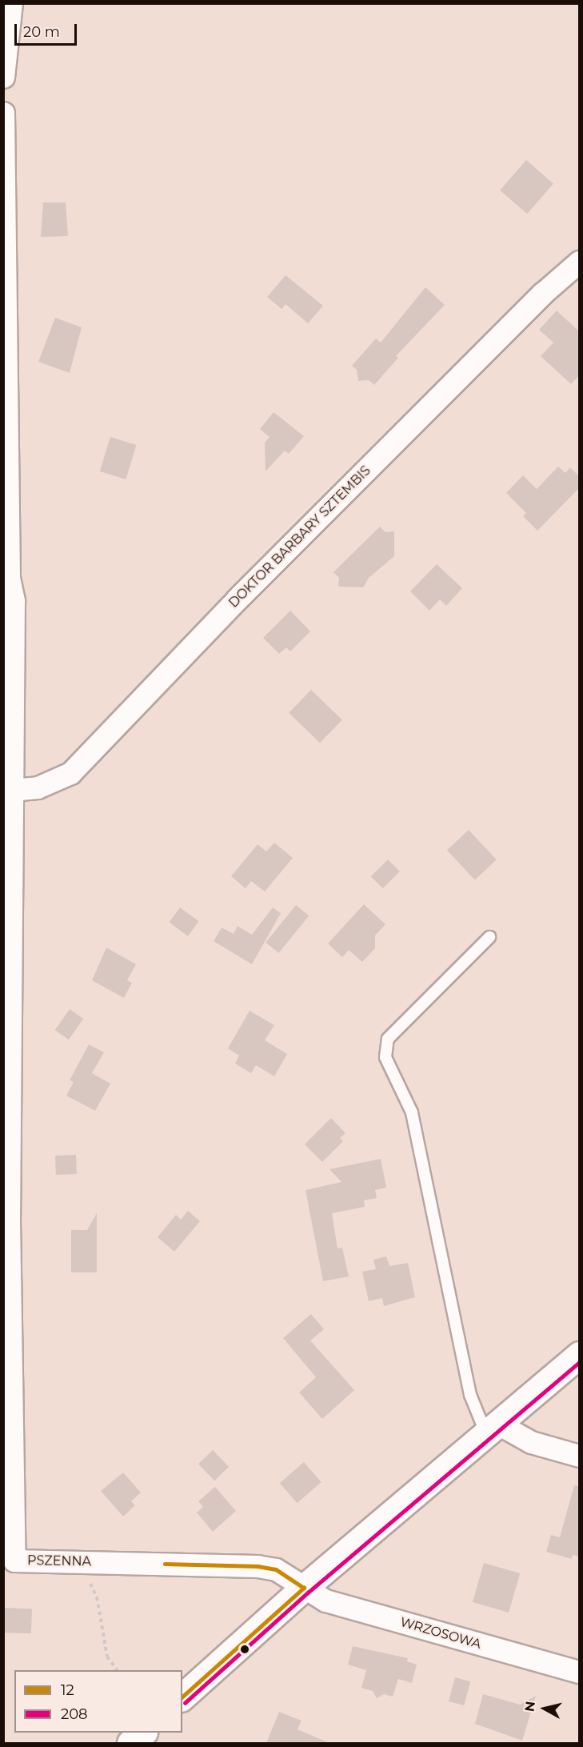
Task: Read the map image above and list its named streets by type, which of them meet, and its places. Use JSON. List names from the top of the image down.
{
  "streets": {
    "street": ["DOKTOR BARBARY SZTEMBIS", "PSZENNA", "WRZOSOWA"]
  },
  "crossings": [
    ["DOKTOR BARBARY SZTEMBIS", "PSZENNA"],
    ["PSZENNA", "WRZOSOWA"]
  ],
  "lines": ["transit line 208", "transit line 12"],
  "legend": ["12", "208"],
  "scale_bar": "20 m",
  "north": "left"
}
